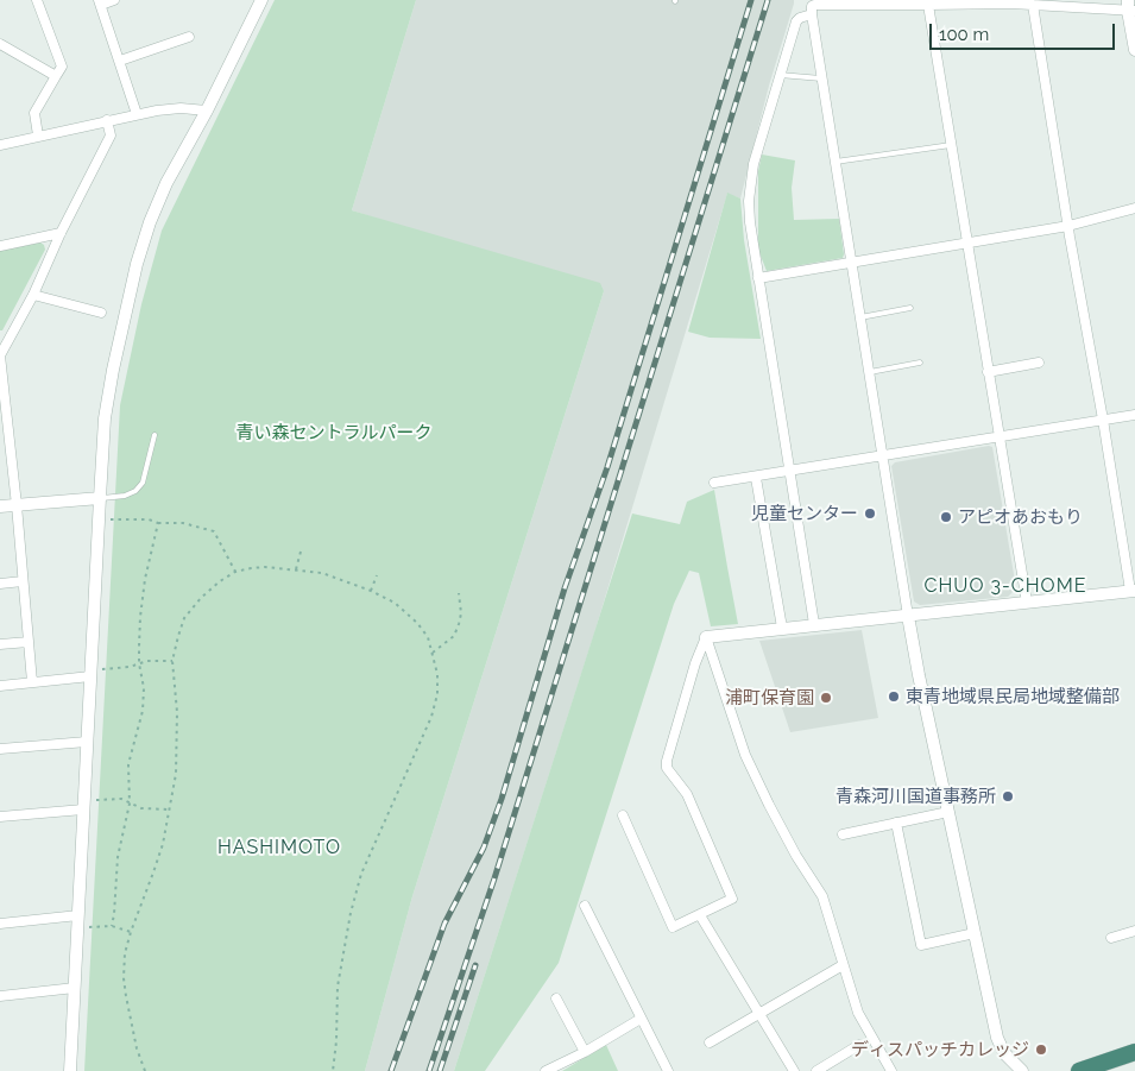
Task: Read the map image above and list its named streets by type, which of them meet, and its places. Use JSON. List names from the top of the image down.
{
  "districts": ["CHUO 3-CHOME", "HASHIMOTO"],
  "parks": ["青い森セントラルパーク"],
  "places": [
    "児童センター",
    "アピオあおもり",
    "東青地域県民局地域整備部",
    "浦町保育園",
    "青森河川国道事務所",
    "ディスパッチカレッジ"
  ],
  "scale_bar": "100 m"
}
